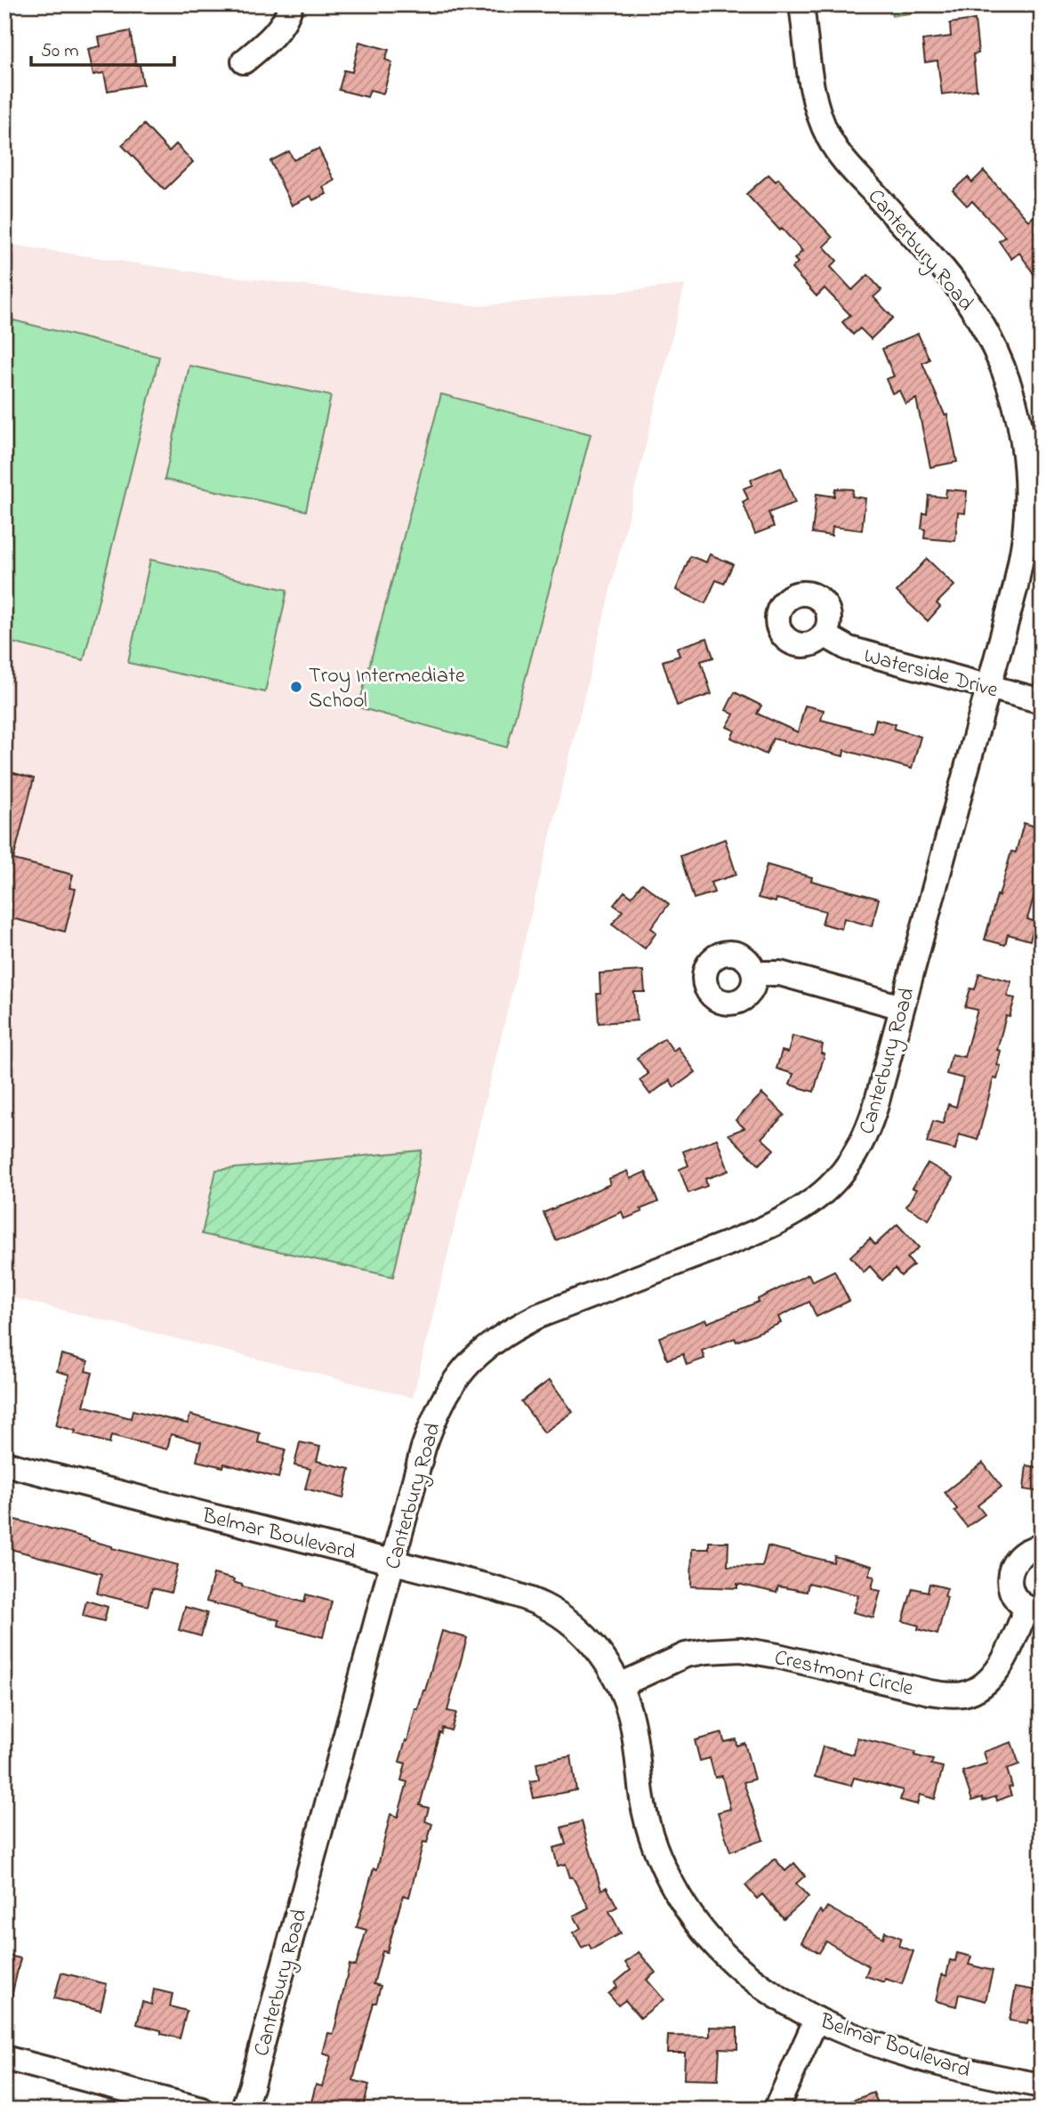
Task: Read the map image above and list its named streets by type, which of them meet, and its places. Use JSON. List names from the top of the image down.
{
  "streets": {
    "street": [
      "Canterbury Road",
      "Waterside Drive",
      "Belmar Boulevard",
      "Crestmont Circle"
    ]
  },
  "crossings": [
    ["Canterbury Road", "Waterside Drive"],
    ["Canterbury Road", "Belmar Boulevard"],
    ["Belmar Boulevard", "Crestmont Circle"]
  ],
  "places": ["Troy Intermediate School"],
  "scale_bar": "50 m"
}
